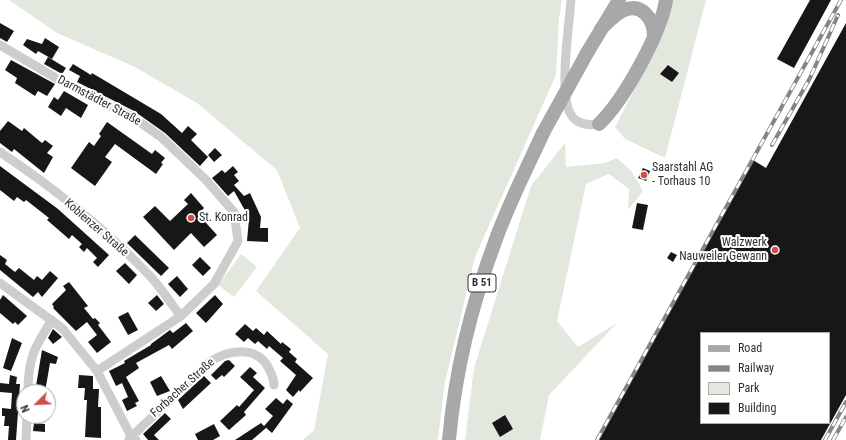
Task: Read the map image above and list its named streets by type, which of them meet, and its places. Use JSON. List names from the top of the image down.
{
  "streets": {
    "main road": ["B 51"],
    "street": ["Darmstädter Straße", "Koblenzer Straße", "Forbacher Straße"]
  },
  "crossings": [
    ["Darmstädter Straße", "Koblenzer Straße"]
  ],
  "places": ["Saarstahl AG - Torhaus 10", "St. Konrad", "Walzwerk Nauweiler Gewann"],
  "legend": [
    "Road",
    "Railway",
    "Park",
    "Building"
  ],
  "north": "bottom left"
}
